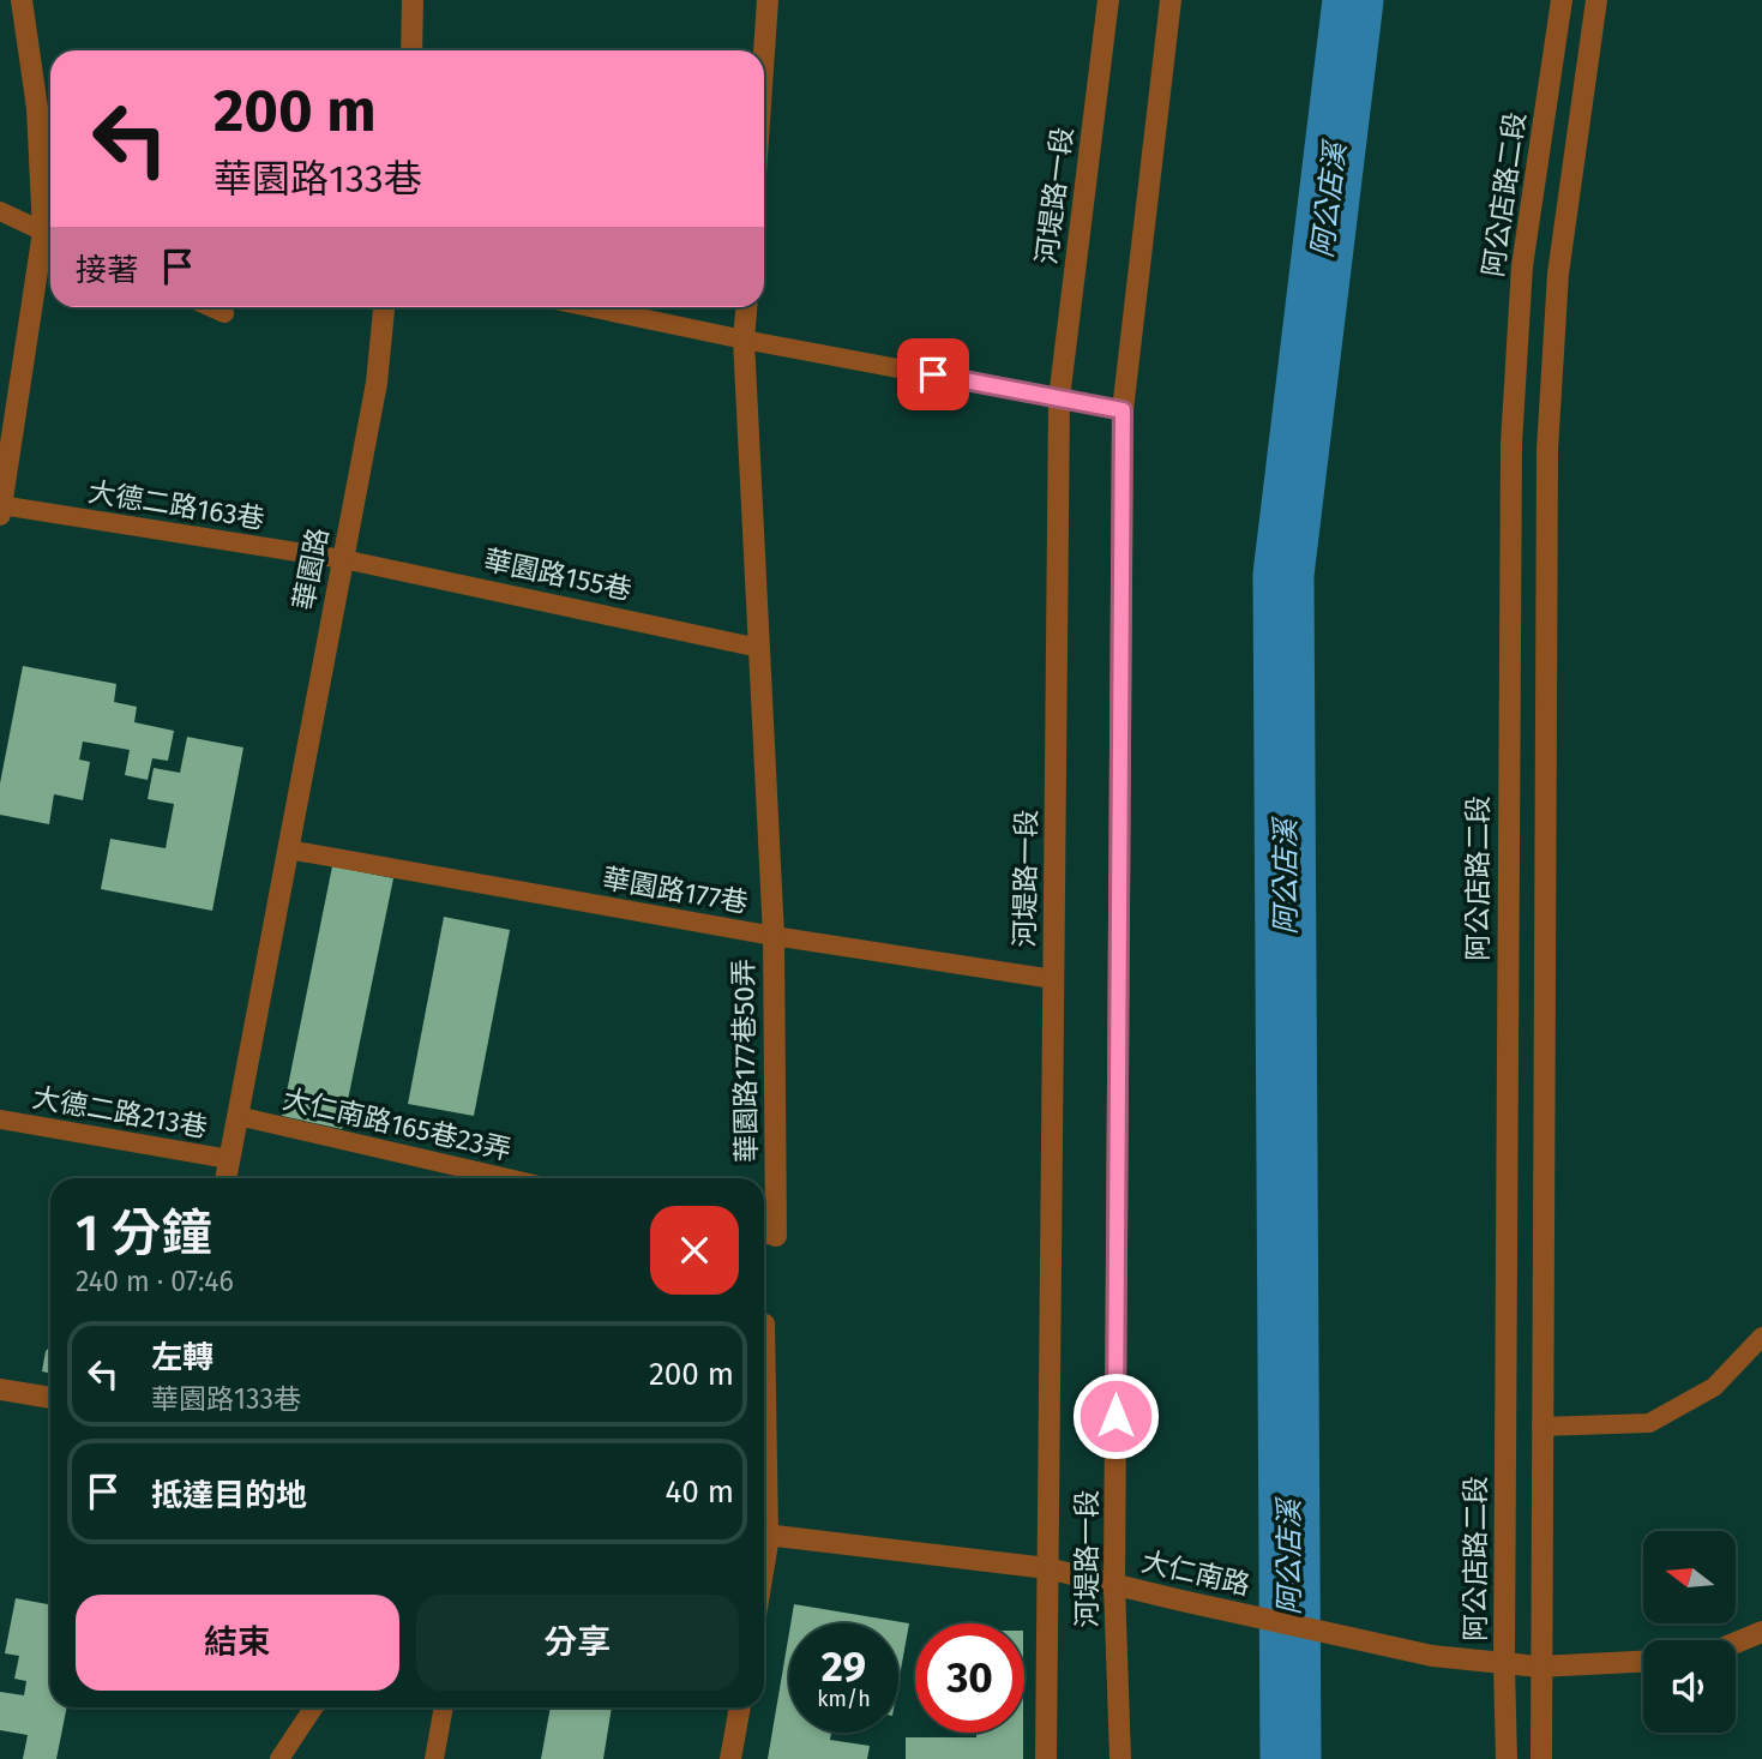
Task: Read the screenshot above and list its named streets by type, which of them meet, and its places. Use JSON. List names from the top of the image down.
{
  "streets": {
    "street": [
      "阿公店路二段",
      "河堤路一段",
      "華園路",
      "華園路177巷50弄",
      "大仁南路"
    ],
    "lane": [
      "大德二路163巷",
      "華園路155巷",
      "華園路177巷",
      "大德二路213巷",
      "大仁南路165巷23弄"
    ]
  },
  "crossings": [
    ["阿公店路二段", "大仁南路"],
    ["河堤路一段", "華園路177巷"],
    ["河堤路一段", "大仁南路"],
    ["大德二路163巷", "華園路"],
    ["大德二路163巷", "華園路155巷"],
    ["華園路", "華園路155巷"],
    ["華園路", "華園路177巷"],
    ["華園路", "大德二路213巷"],
    ["華園路", "大仁南路165巷23弄"],
    ["華園路177巷", "華園路177巷50弄"]
  ],
  "water": ["阿公店溪"],
  "north": "left",
  "page": {
    "turn": ["200 m", "華園路133巷"],
    "then": "接著",
    "heading": ["1 分鐘", "240 m · 07:46"],
    "list": [
      {
        "name": "左轉",
        "note": "華園路133巷",
        "value": "200 m"
      },
      {
        "name": "抵達目的地",
        "value": "40 m"
      }
    ],
    "buttons": ["結束", "分享"],
    "speed": "29 km/h",
    "limit": "30"
  }
}
